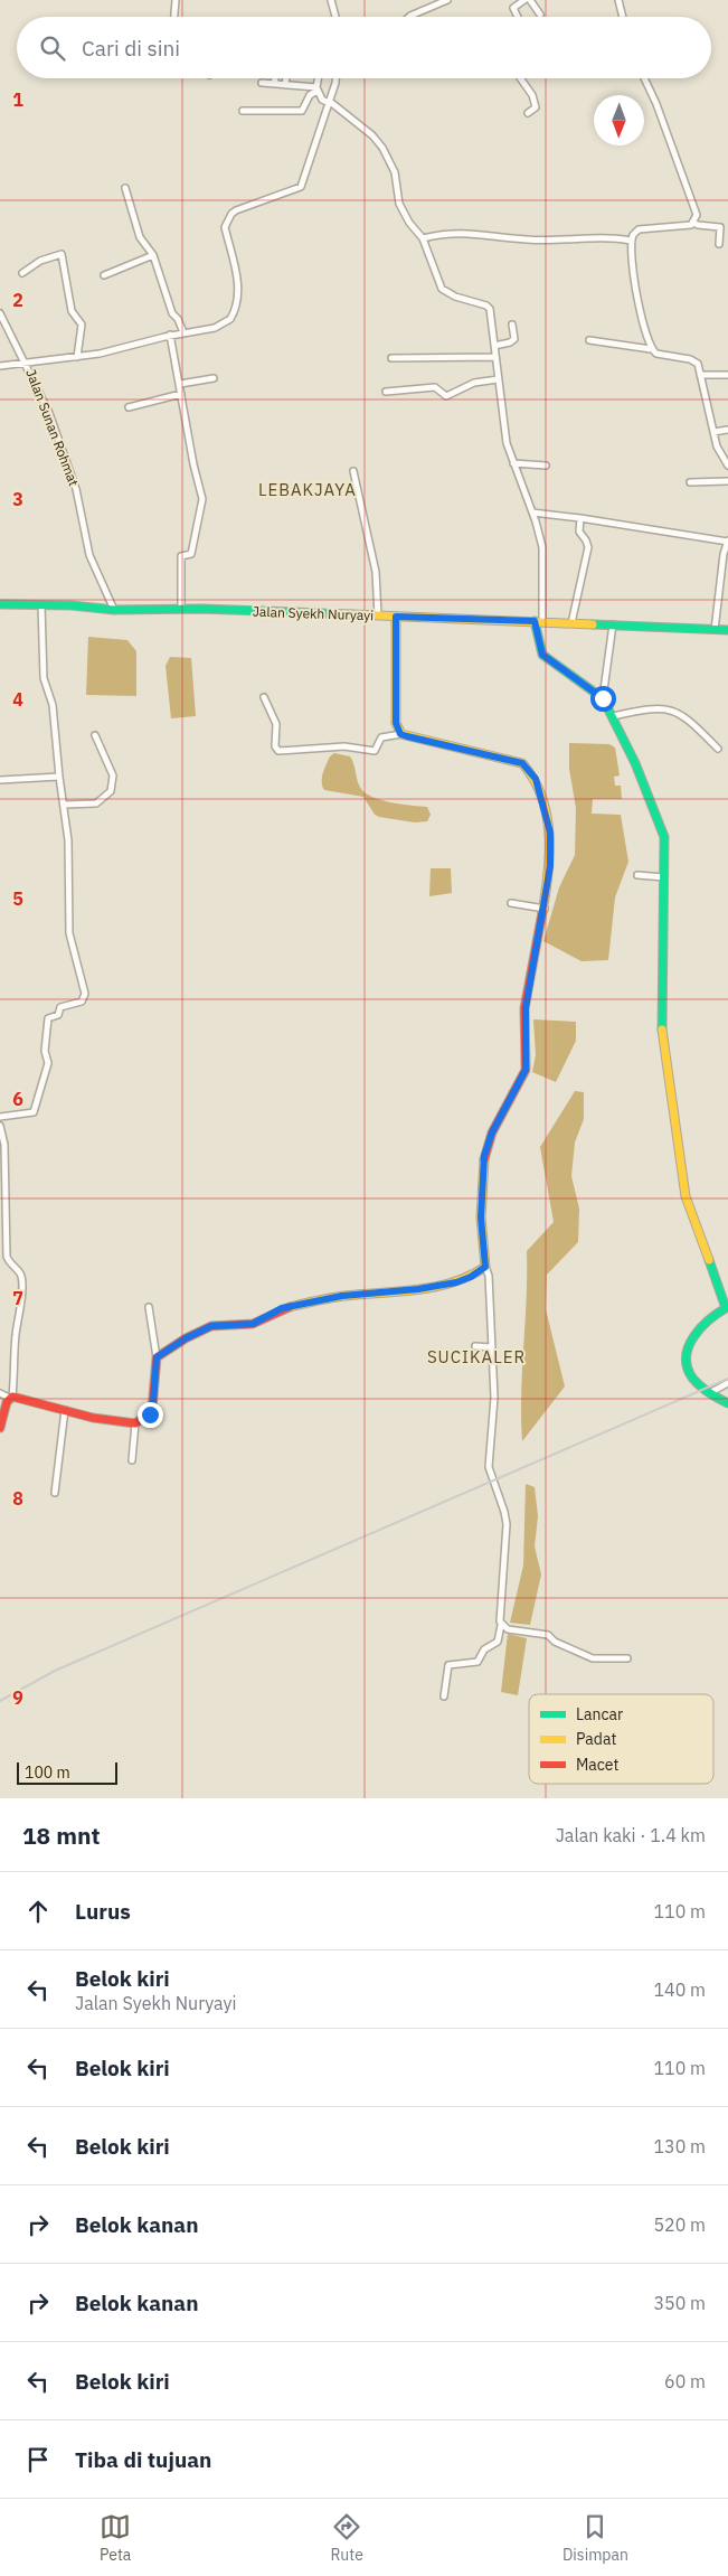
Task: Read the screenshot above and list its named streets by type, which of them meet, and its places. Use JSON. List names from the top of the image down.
{
  "streets": {
    "street": ["Jalan Sunan Rohmat", "Jalan Syekh Nuryayi"]
  },
  "crossings": [
    ["Jalan Sunan Rohmat", "Jalan Syekh Nuryayi"]
  ],
  "districts": ["LEBAKJAYA", "SUCIKALER"],
  "legend": ["Lancar", "Padat", "Macet"],
  "scale_bar": "100 m",
  "north": "bottom",
  "page": {
    "search": "Cari di sini",
    "scale": "100 m",
    "heading": ["18 mnt", "Jalan kaki · 1.4 km"],
    "list": [
      ["Lurus", "110 m"],
      ["Belok kiri", "Jalan Syekh Nuryayi", "140 m"],
      ["Belok kiri", "110 m"],
      ["Belok kiri", "130 m"],
      ["Belok kanan", "520 m"],
      ["Belok kanan", "350 m"],
      ["Belok kiri", "60 m"],
      "Tiba di tujuan"
    ],
    "nav": ["Peta", "Rute", "Disimpan"]
  },
  "grid": {
    "rows": [
      "1",
      "2",
      "3",
      "4",
      "5",
      "6",
      "7",
      "8",
      "9"
    ]
  }
}
